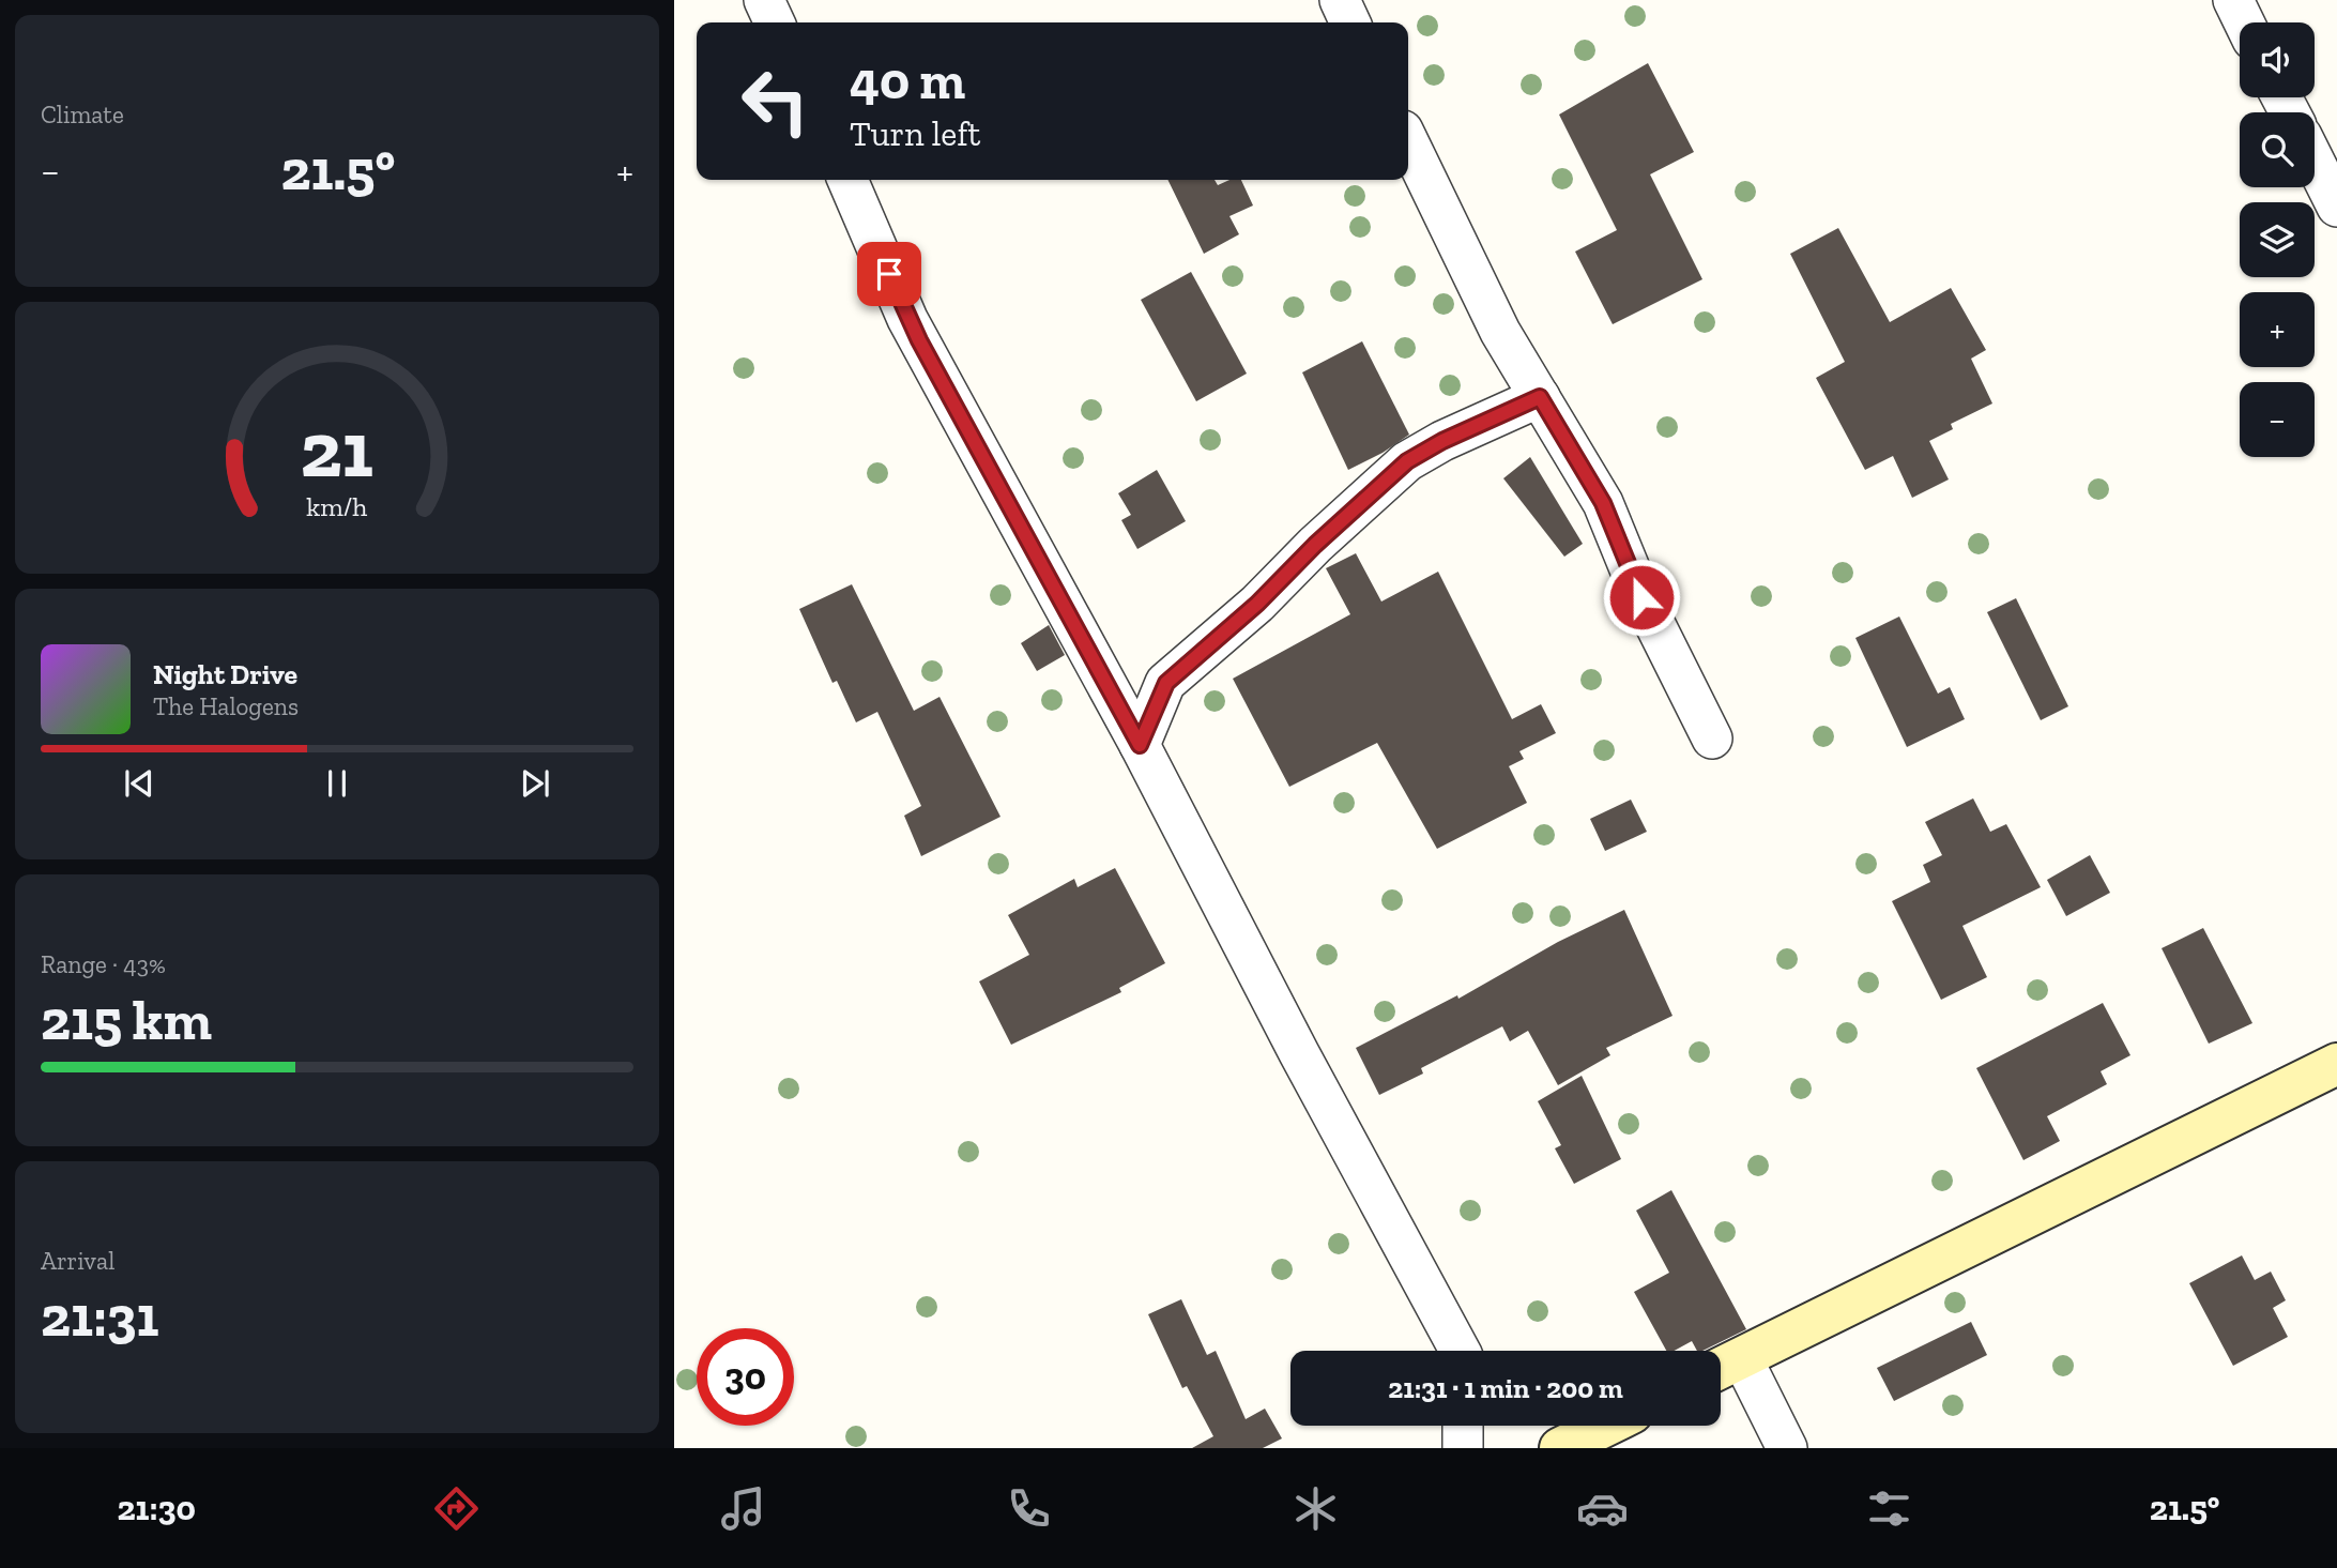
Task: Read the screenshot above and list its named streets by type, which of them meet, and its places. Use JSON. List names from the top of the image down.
{
  "page": {
    "tile": [
      "Climate",
      ["Range · 43%", "215 km"],
      ["Arrival", "21:31"]
    ],
    "map_buttons": ["+", "−"],
    "turn": ["40 m", "Turn left"],
    "heat": ["−", "21.5°", "+"],
    "song": ["Night Drive", "The Halogens"],
    "limit": "30",
    "trip": "21:31 · 1 min · 200 m",
    "tabs": ["21:30", "21.5°"],
    "gauge": ["21", "km/h"]
  }
}
